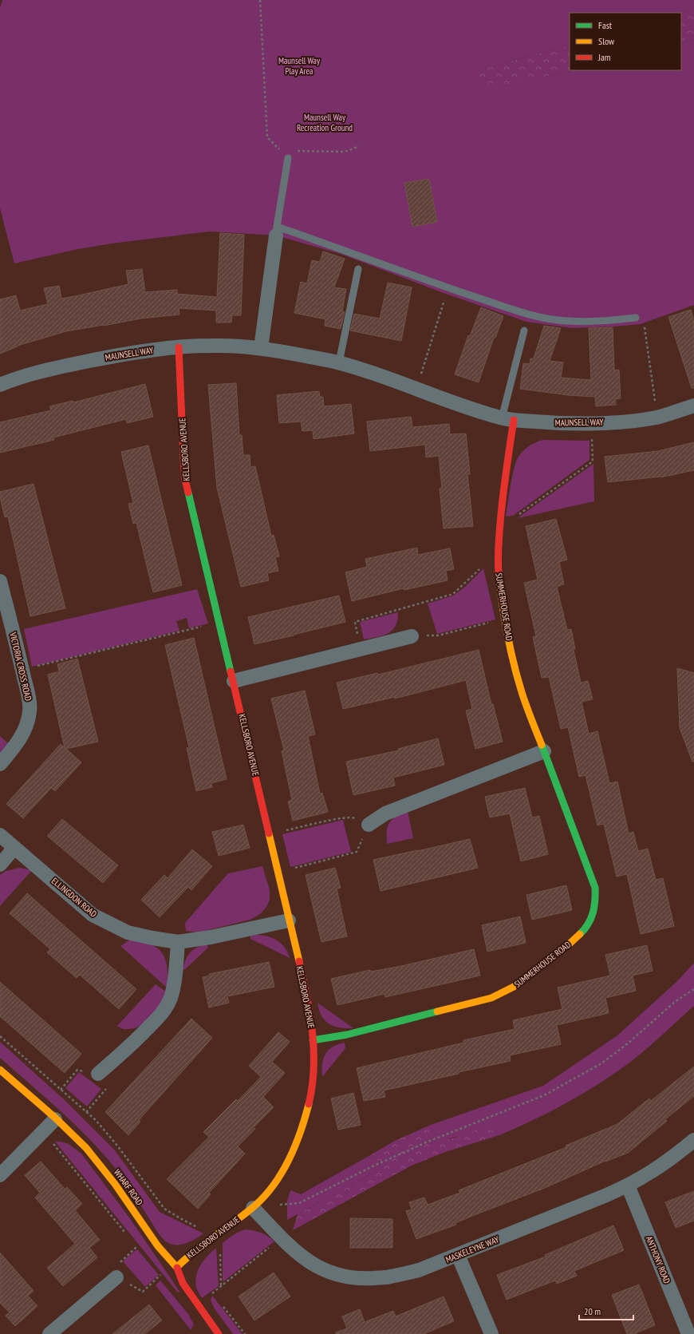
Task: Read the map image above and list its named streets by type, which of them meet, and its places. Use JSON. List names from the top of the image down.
{
  "streets": {
    "street": [
      "MAUNSELL WAY",
      "KELLSBORO AVENUE",
      "SUMMERHOUSE ROAD",
      "VICTORIA CROSS ROAD",
      "ELLINGDON ROAD",
      "WHARF ROAD",
      "MASKELEYNE WAY",
      "ANTHONY ROAD"
    ]
  },
  "crossings": [
    ["MAUNSELL WAY", "KELLSBORO AVENUE"],
    ["MAUNSELL WAY", "SUMMERHOUSE ROAD"],
    ["KELLSBORO AVENUE", "SUMMERHOUSE ROAD"],
    ["KELLSBORO AVENUE", "ELLINGDON ROAD"],
    ["KELLSBORO AVENUE", "WHARF ROAD"],
    ["KELLSBORO AVENUE", "MASKELEYNE WAY"],
    ["MASKELEYNE WAY", "ANTHONY ROAD"]
  ],
  "parks": ["Maunsell Way Play Area", "Maunsell Way Recreation Ground"],
  "legend": ["Fast", "Slow", "Jam"],
  "scale_bar": "20 m"
}
